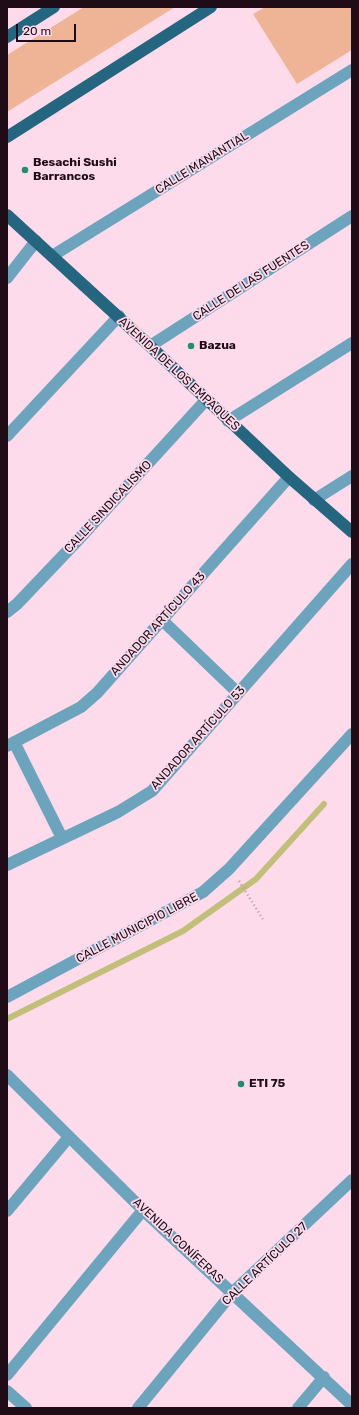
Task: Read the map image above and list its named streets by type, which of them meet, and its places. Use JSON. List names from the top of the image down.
{
  "streets": {
    "main road": ["AVENIDA DE LOS EMPAQUES"],
    "street": [
      "CALLE MANANTIAL",
      "CALLE DE LAS FUENTES",
      "CALLE SINDICALISMO",
      "ANDADOR ARTÍCULO 43",
      "ANDADOR ARTÍCULO 53",
      "CALLE MUNICIPIO LIBRE",
      "AVENIDA CONÍFERAS",
      "CALLE ARTÍCULO 27"
    ]
  },
  "crossings": [
    ["CALLE MANANTIAL", "AVENIDA DE LOS EMPAQUES"],
    ["CALLE DE LAS FUENTES", "AVENIDA DE LOS EMPAQUES"],
    ["AVENIDA DE LOS EMPAQUES", "CALLE SINDICALISMO"],
    ["AVENIDA DE LOS EMPAQUES", "ANDADOR ARTÍCULO 43"],
    ["AVENIDA CONÍFERAS", "CALLE ARTÍCULO 27"]
  ],
  "places": ["Besachi Sushi Barrancos", "Bazua", "ETI 75"],
  "scale_bar": "20 m"
}
